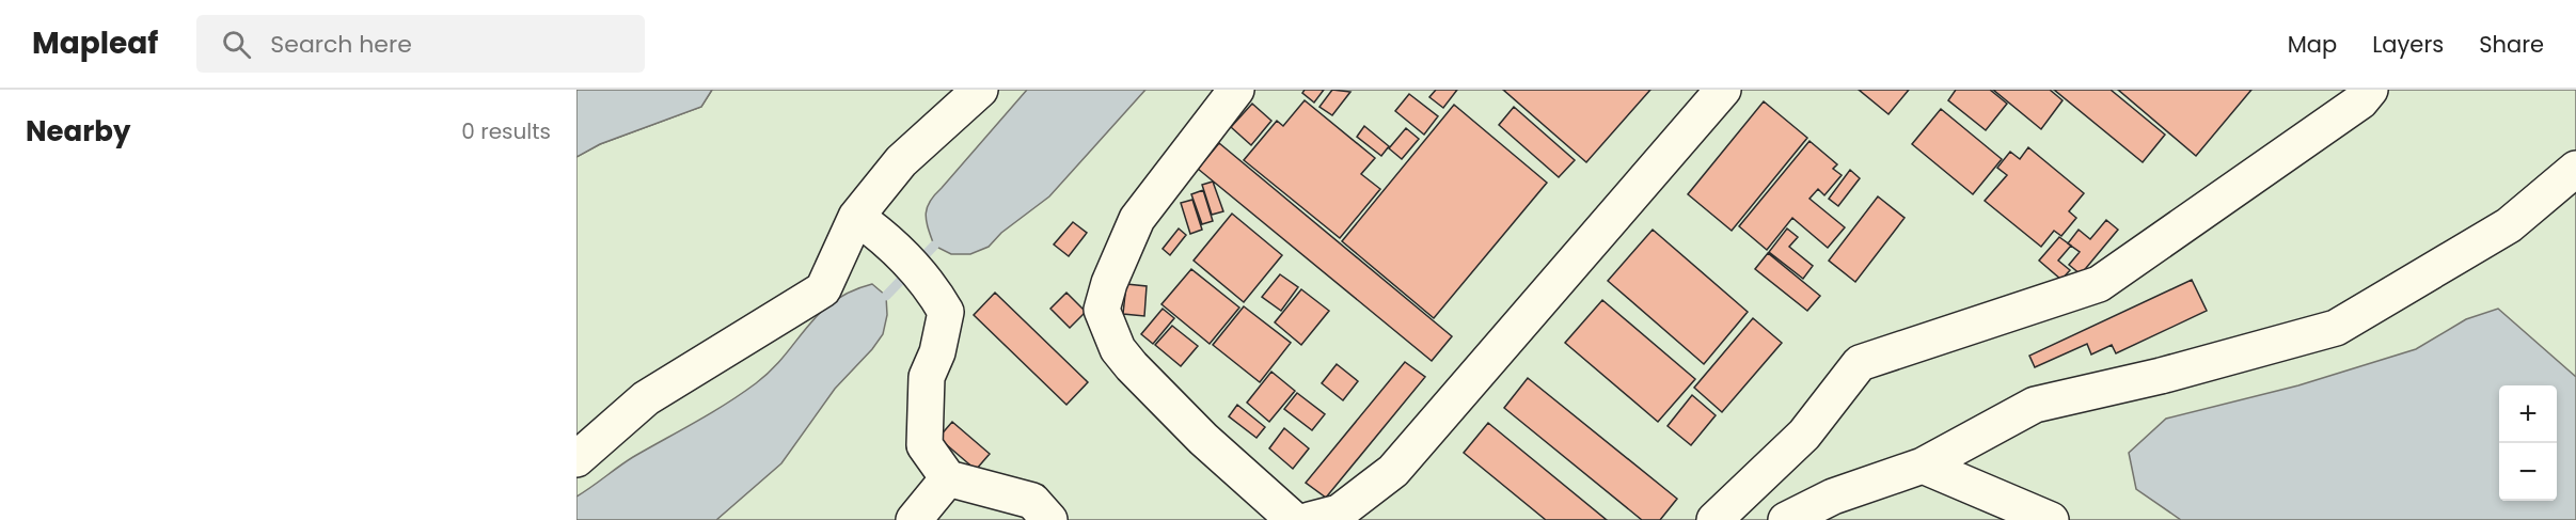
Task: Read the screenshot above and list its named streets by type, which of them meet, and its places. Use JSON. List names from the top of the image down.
{
  "page": {
    "header": "Mapleaf",
    "search": "Search here",
    "nav": ["Map", "Layers", "Share"],
    "heading": ["Nearby", "0 results"],
    "map_buttons": ["+", "−"]
  }
}
